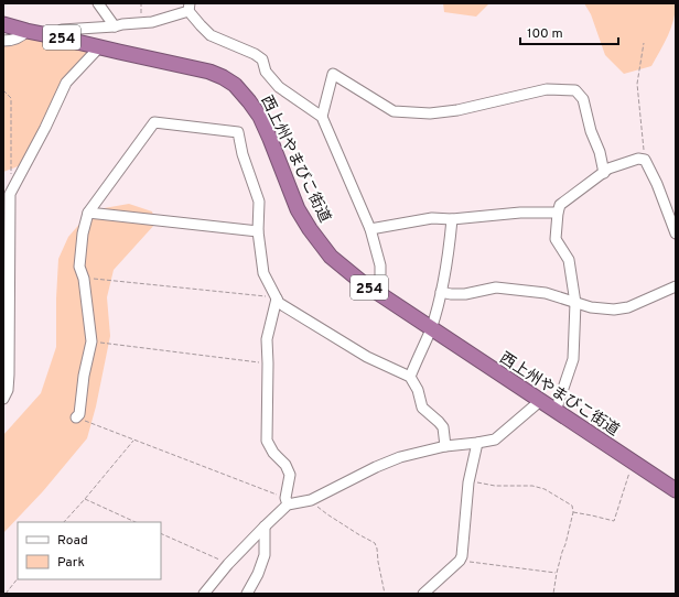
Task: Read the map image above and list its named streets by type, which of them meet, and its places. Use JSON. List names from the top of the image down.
{
  "streets": {
    "highway": ["254", "西上州やまびこ街道"]
  },
  "legend": ["Road", "Park"],
  "scale_bar": "100 m"
}
